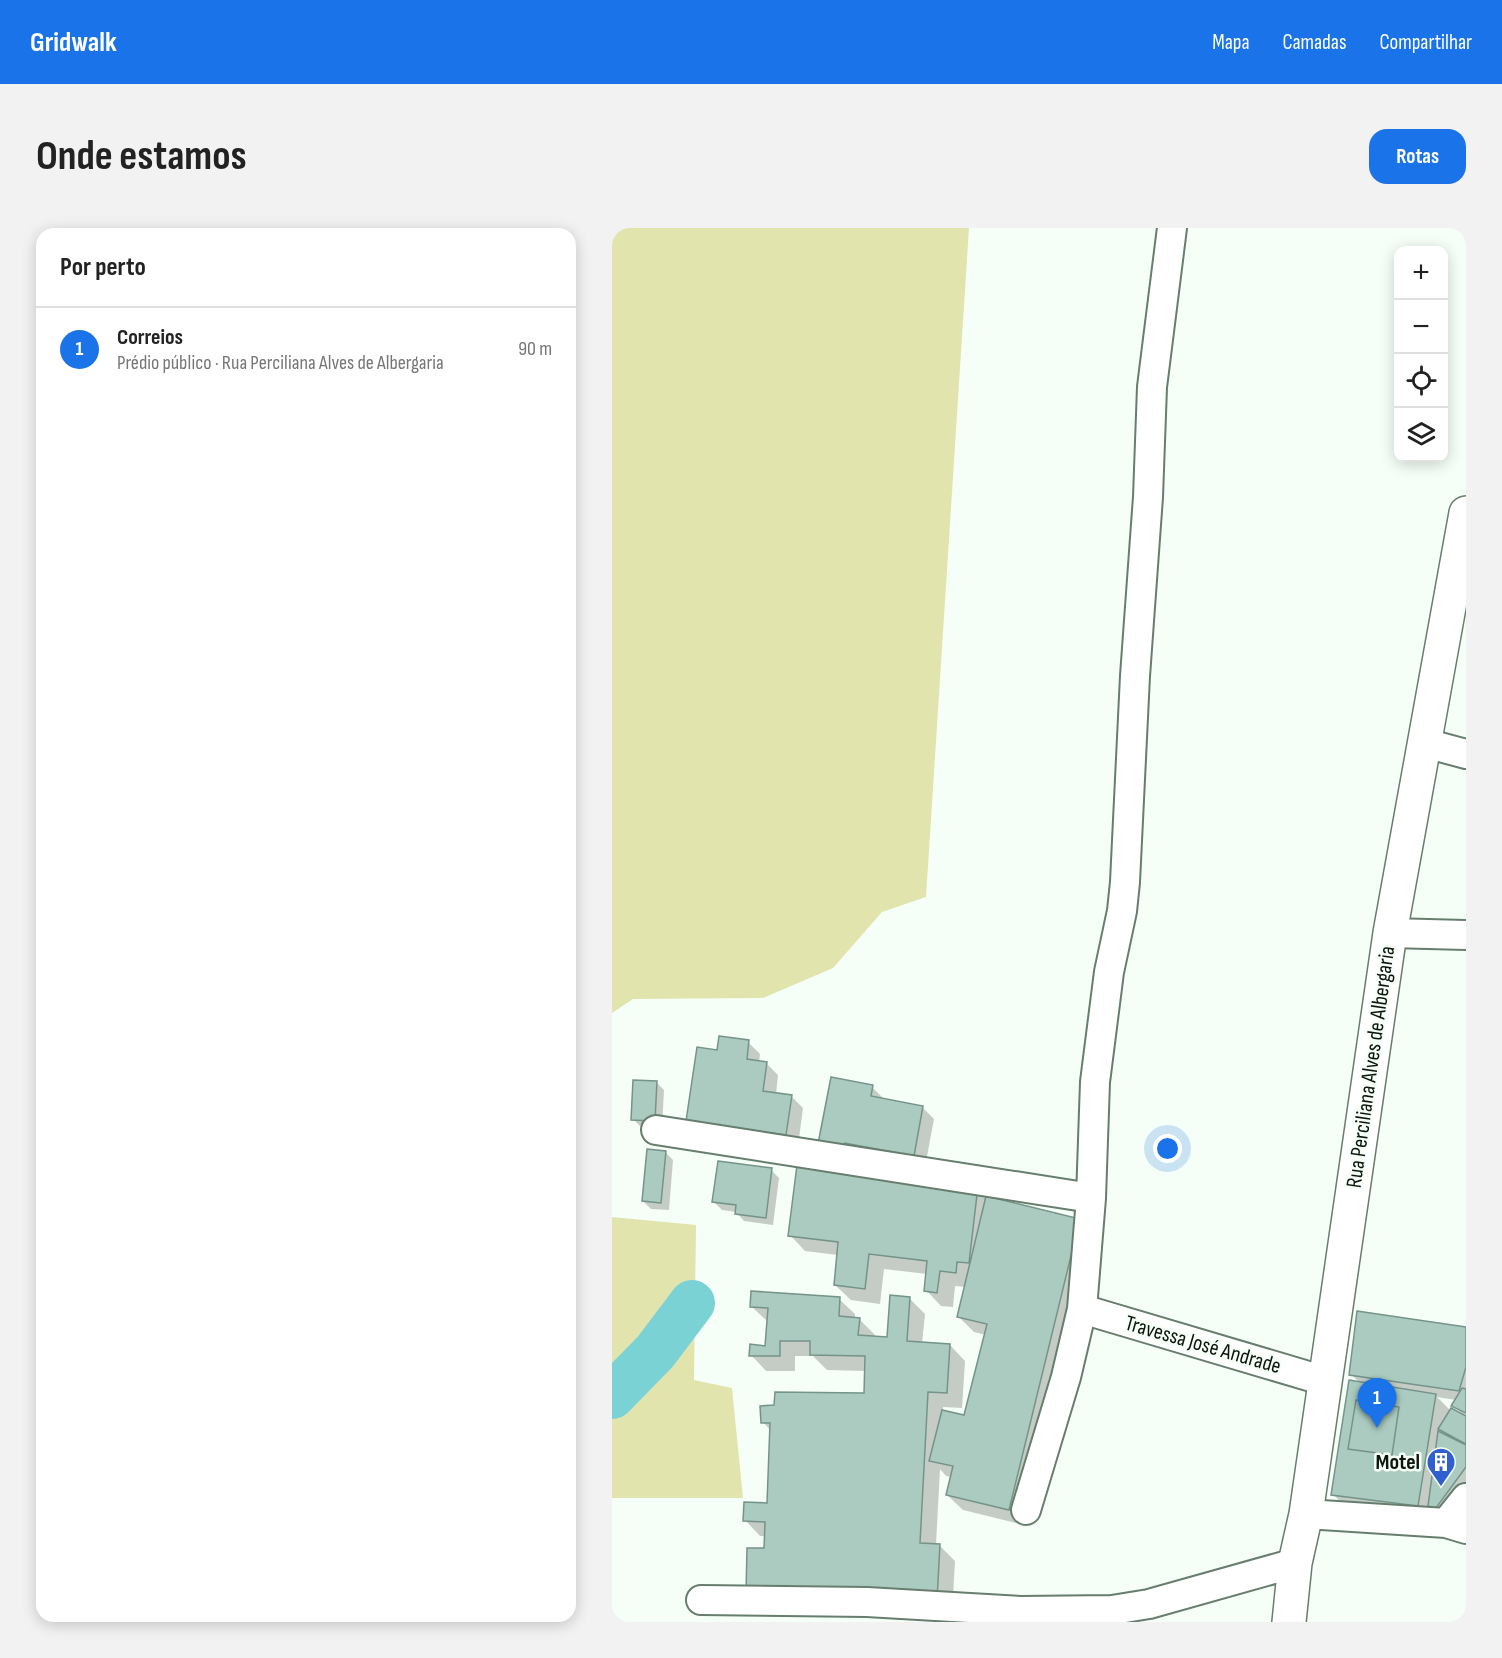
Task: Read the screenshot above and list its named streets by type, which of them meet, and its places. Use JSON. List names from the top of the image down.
{
  "streets": {
    "street": ["Rua Perciliana Alves de Albergaria", "Travessa José Andrade"]
  },
  "crossings": [
    ["Rua Perciliana Alves de Albergaria", "Travessa José Andrade"]
  ],
  "places": {
    "building": ["Motel"]
  },
  "page": {
    "header": "Gridwalk",
    "nav": ["Mapa", "Camadas", "Compartilhar"],
    "buttons": "Rotas",
    "title": "Onde estamos",
    "heading": "Por perto",
    "map_buttons": ["+", "−"],
    "list": [
      {
        "mark": "1",
        "name": "Correios",
        "note": "Prédio público · Rua Perciliana Alves de Albergaria",
        "value": "90 m"
      }
    ],
    "pins": "1"
  }
}
